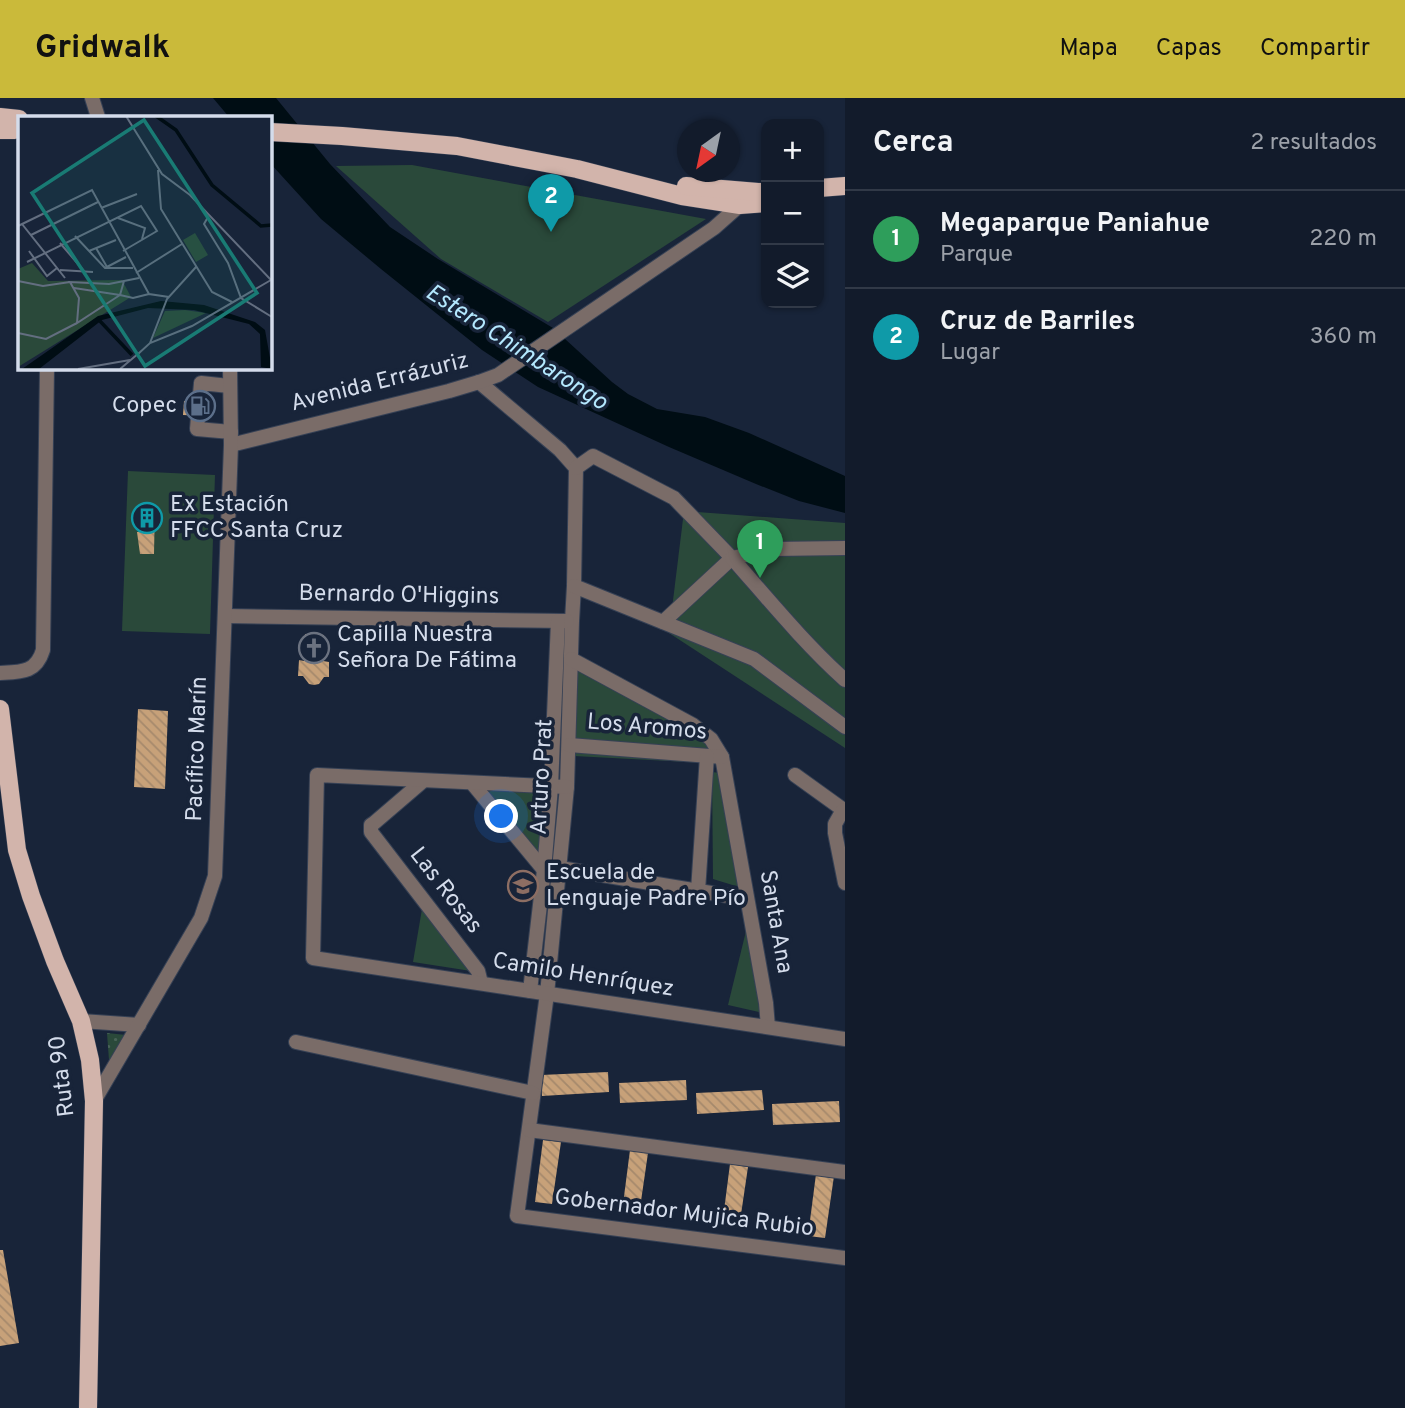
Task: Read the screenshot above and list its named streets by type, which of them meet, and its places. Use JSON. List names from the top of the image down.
{
  "streets": {
    "main road": ["Ruta 90"],
    "street": [
      "Avenida Errázuriz",
      "Bernardo O'Higgins",
      "Los Aromos",
      "Pacífico Marín",
      "Arturo Prat",
      "Las Rosas",
      "Santa Ana",
      "Camilo Henríquez",
      "Gobernador Mujica Rubio"
    ]
  },
  "crossings": [
    ["Avenida Errázuriz", "Pacífico Marín"],
    ["Bernardo O'Higgins", "Pacífico Marín"],
    ["Bernardo O'Higgins", "Arturo Prat"],
    ["Los Aromos", "Arturo Prat"],
    ["Los Aromos", "Santa Ana"],
    ["Pacífico Marín", "Ruta 90"],
    ["Arturo Prat", "Santa Ana"],
    ["Arturo Prat", "Camilo Henríquez"],
    ["Arturo Prat", "Gobernador Mujica Rubio"],
    ["Las Rosas", "Camilo Henríquez"],
    ["Santa Ana", "Camilo Henríquez"]
  ],
  "water": ["Estero Chimbarongo"],
  "places": {
    "fuel station": ["Copec"],
    "building": ["Ex Estación FFCC Santa Cruz"],
    "church": ["Capilla Nuestra Señora De Fátima"],
    "school or university": ["Escuela de Lenguaje Padre Pío"]
  },
  "north": "bottom left",
  "page": {
    "header": "Gridwalk",
    "nav": ["Mapa", "Capas", "Compartir"],
    "heading": ["Cerca", "2 resultados"],
    "map_buttons": ["+", "−"],
    "pins": ["2", "1"],
    "list": [
      {
        "mark": "1",
        "name": "Megaparque Paniahue",
        "note": "Parque",
        "value": "220 m"
      },
      {
        "mark": "2",
        "name": "Cruz de Barriles",
        "note": "Lugar",
        "value": "360 m"
      }
    ]
  }
}
